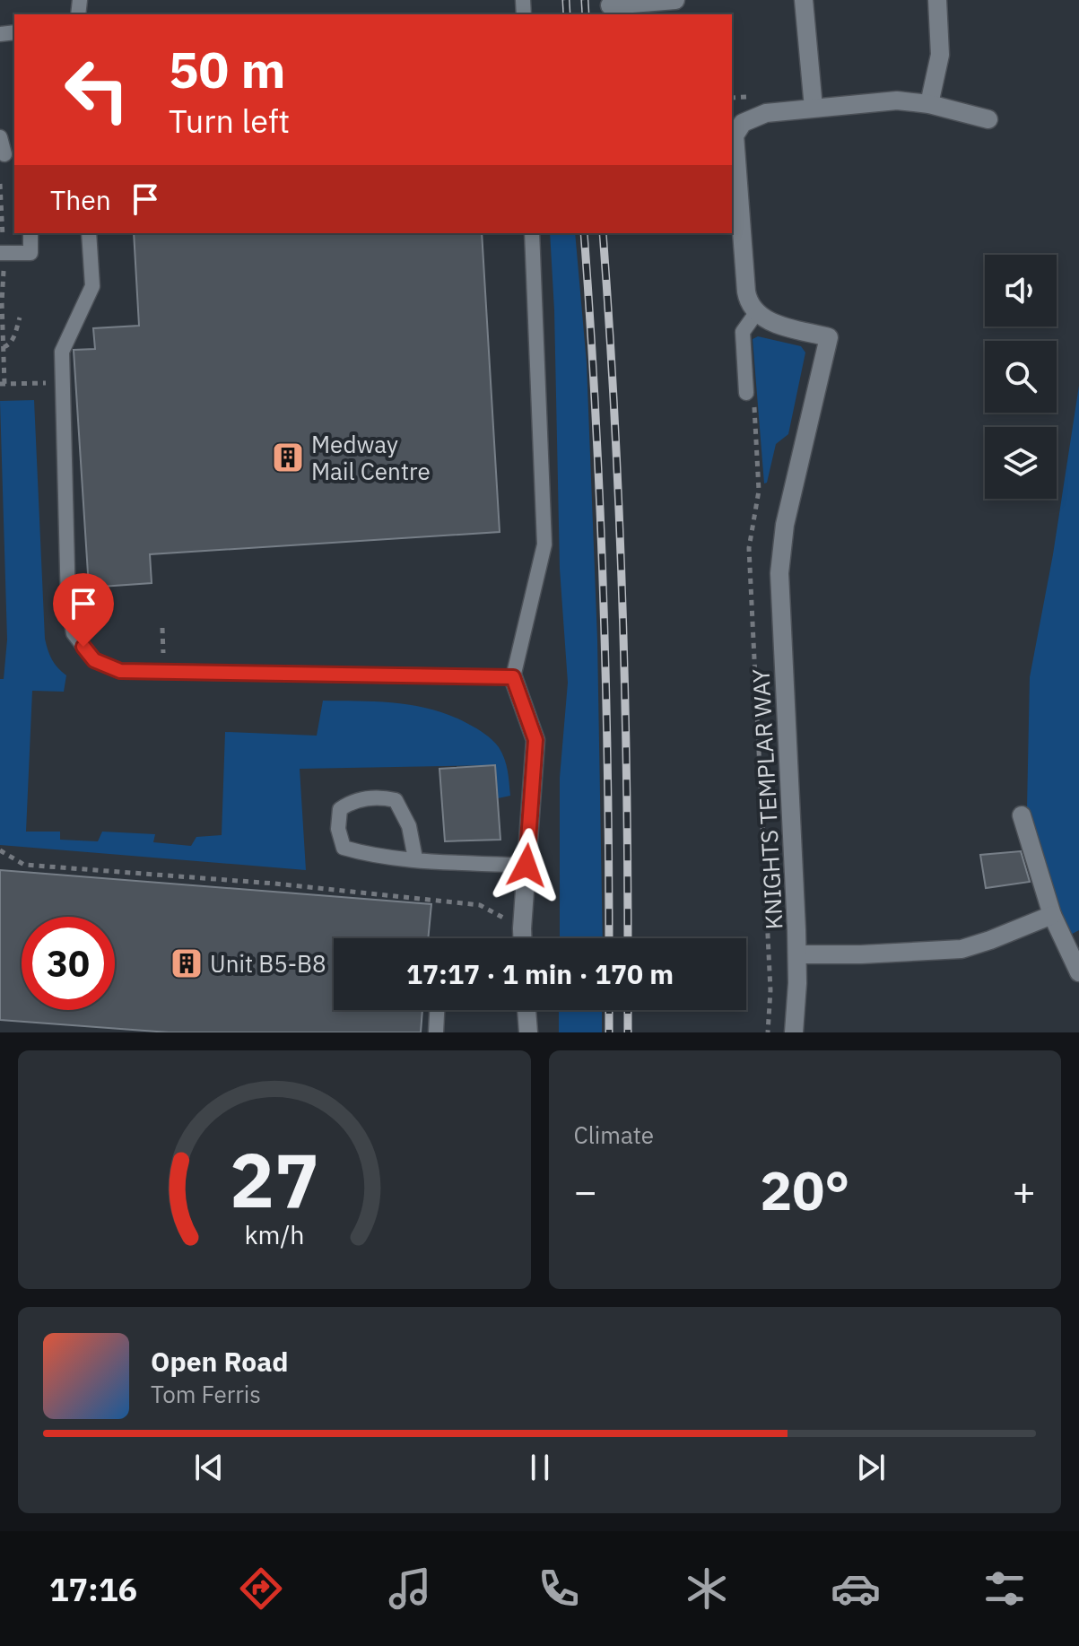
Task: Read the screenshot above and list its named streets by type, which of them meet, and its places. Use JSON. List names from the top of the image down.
{
  "streets": {
    "street": ["KNIGHTS TEMPLAR WAY"]
  },
  "places": {
    "building": ["Medway Mail Centre", "Unit B5-B8"]
  },
  "page": {
    "turn": ["50 m", "Turn left"],
    "then": "Then",
    "limit": "30",
    "trip": "17:17 · 1 min · 170 m",
    "tile": "Climate",
    "heat": ["−", "20°", "+"],
    "song": ["Open Road", "Tom Ferris"],
    "tabs": "17:16",
    "gauge": ["27", "km/h"]
  }
}
